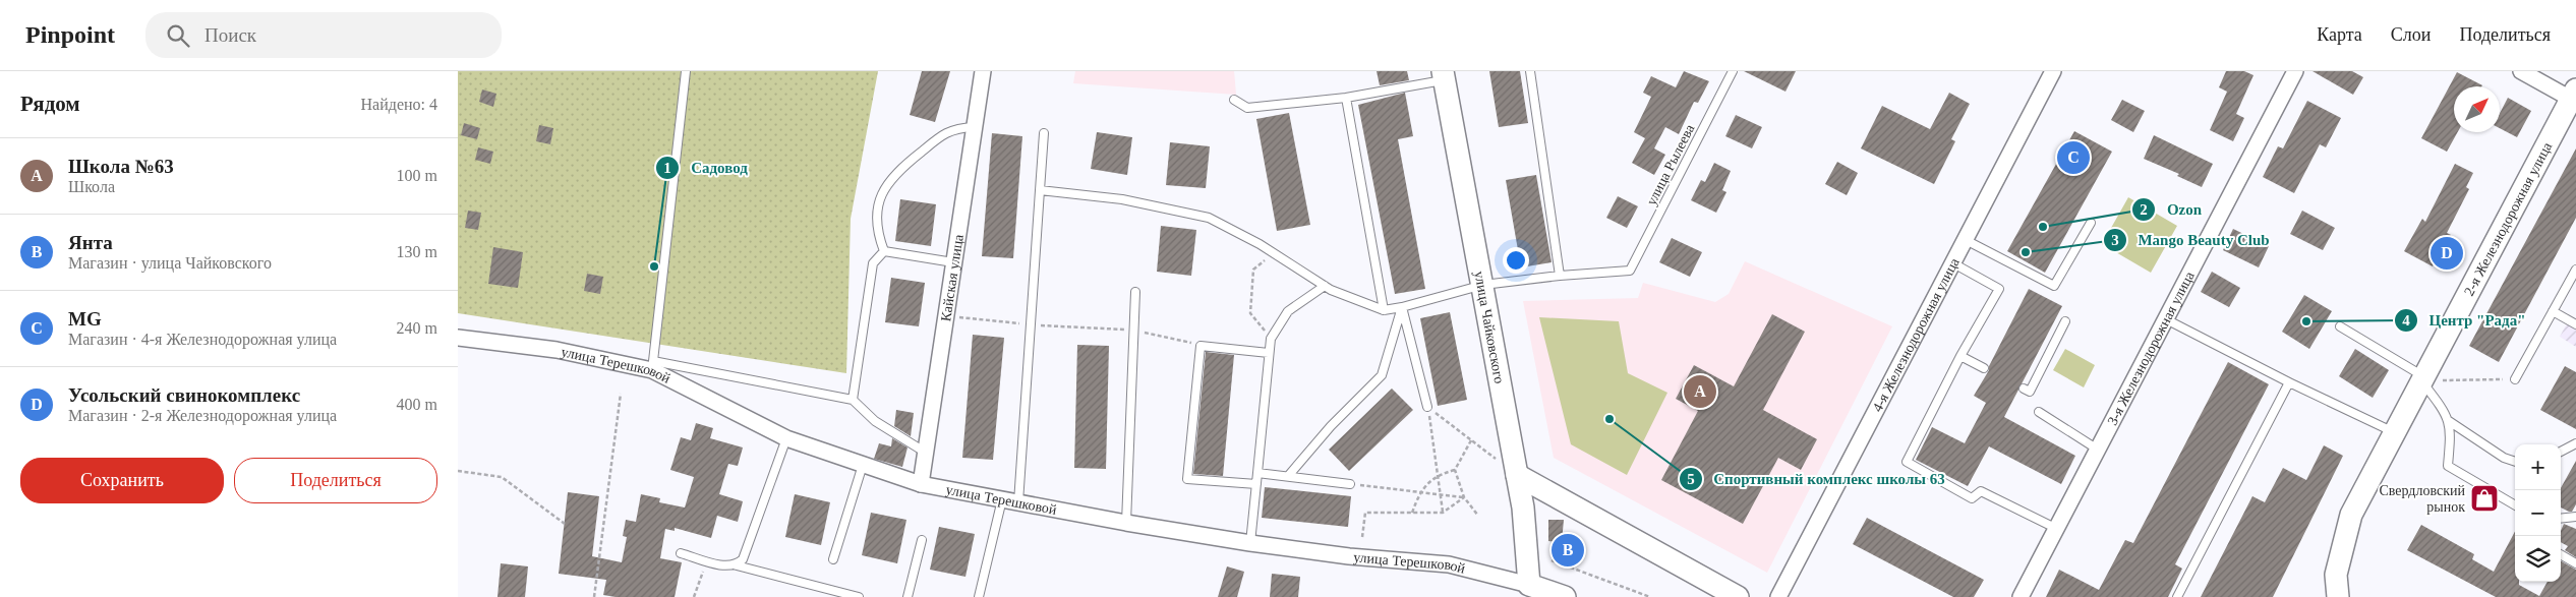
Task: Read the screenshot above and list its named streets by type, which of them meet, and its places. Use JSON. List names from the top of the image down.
{
  "streets": {
    "street": [
      "2-я Железнодорожная улица",
      "Кайская улица",
      "улица Чайковского",
      "4-я Железнодорожная улица",
      "3-я Железнодорожная улица",
      "улица Терешковой"
    ],
    "lane": ["улица Рылеева"]
  },
  "crossings": [
    ["Кайская улица", "улица Терешковой"],
    ["улица Чайковского", "улица Терешковой"]
  ],
  "places": {
    "other": [
      "Ozon",
      "Mango Beauty Club",
      "Садовод",
      "Центр \"Рада\"",
      "Спортивный комплекс школы 63"
    ],
    "shop": ["Свердловский рынок"]
  },
  "north": "top right",
  "page": {
    "header": "Pinpoint",
    "search": "Поиск",
    "nav": ["Карта", "Слои", "Поделиться"],
    "heading": ["Рядом", "Найдено: 4"],
    "list": [
      {
        "mark": "A",
        "name": "Школа №63",
        "note": "Школа",
        "value": "100 m"
      },
      {
        "mark": "B",
        "name": "Янта",
        "note": "Магазин · улица Чайковского",
        "value": "130 m"
      },
      {
        "mark": "C",
        "name": "MG",
        "note": "Магазин · 4-я Железнодорожная улица",
        "value": "240 m"
      },
      {
        "mark": "D",
        "name": "Усольский свинокомплекс",
        "note": "Магазин · 2-я Железнодорожная улица",
        "value": "400 m"
      }
    ],
    "pins": [
      "C",
      "D",
      "A",
      "B"
    ],
    "buttons": ["Сохранить", "Поделиться"],
    "map_buttons": ["+", "−"]
  }
}
